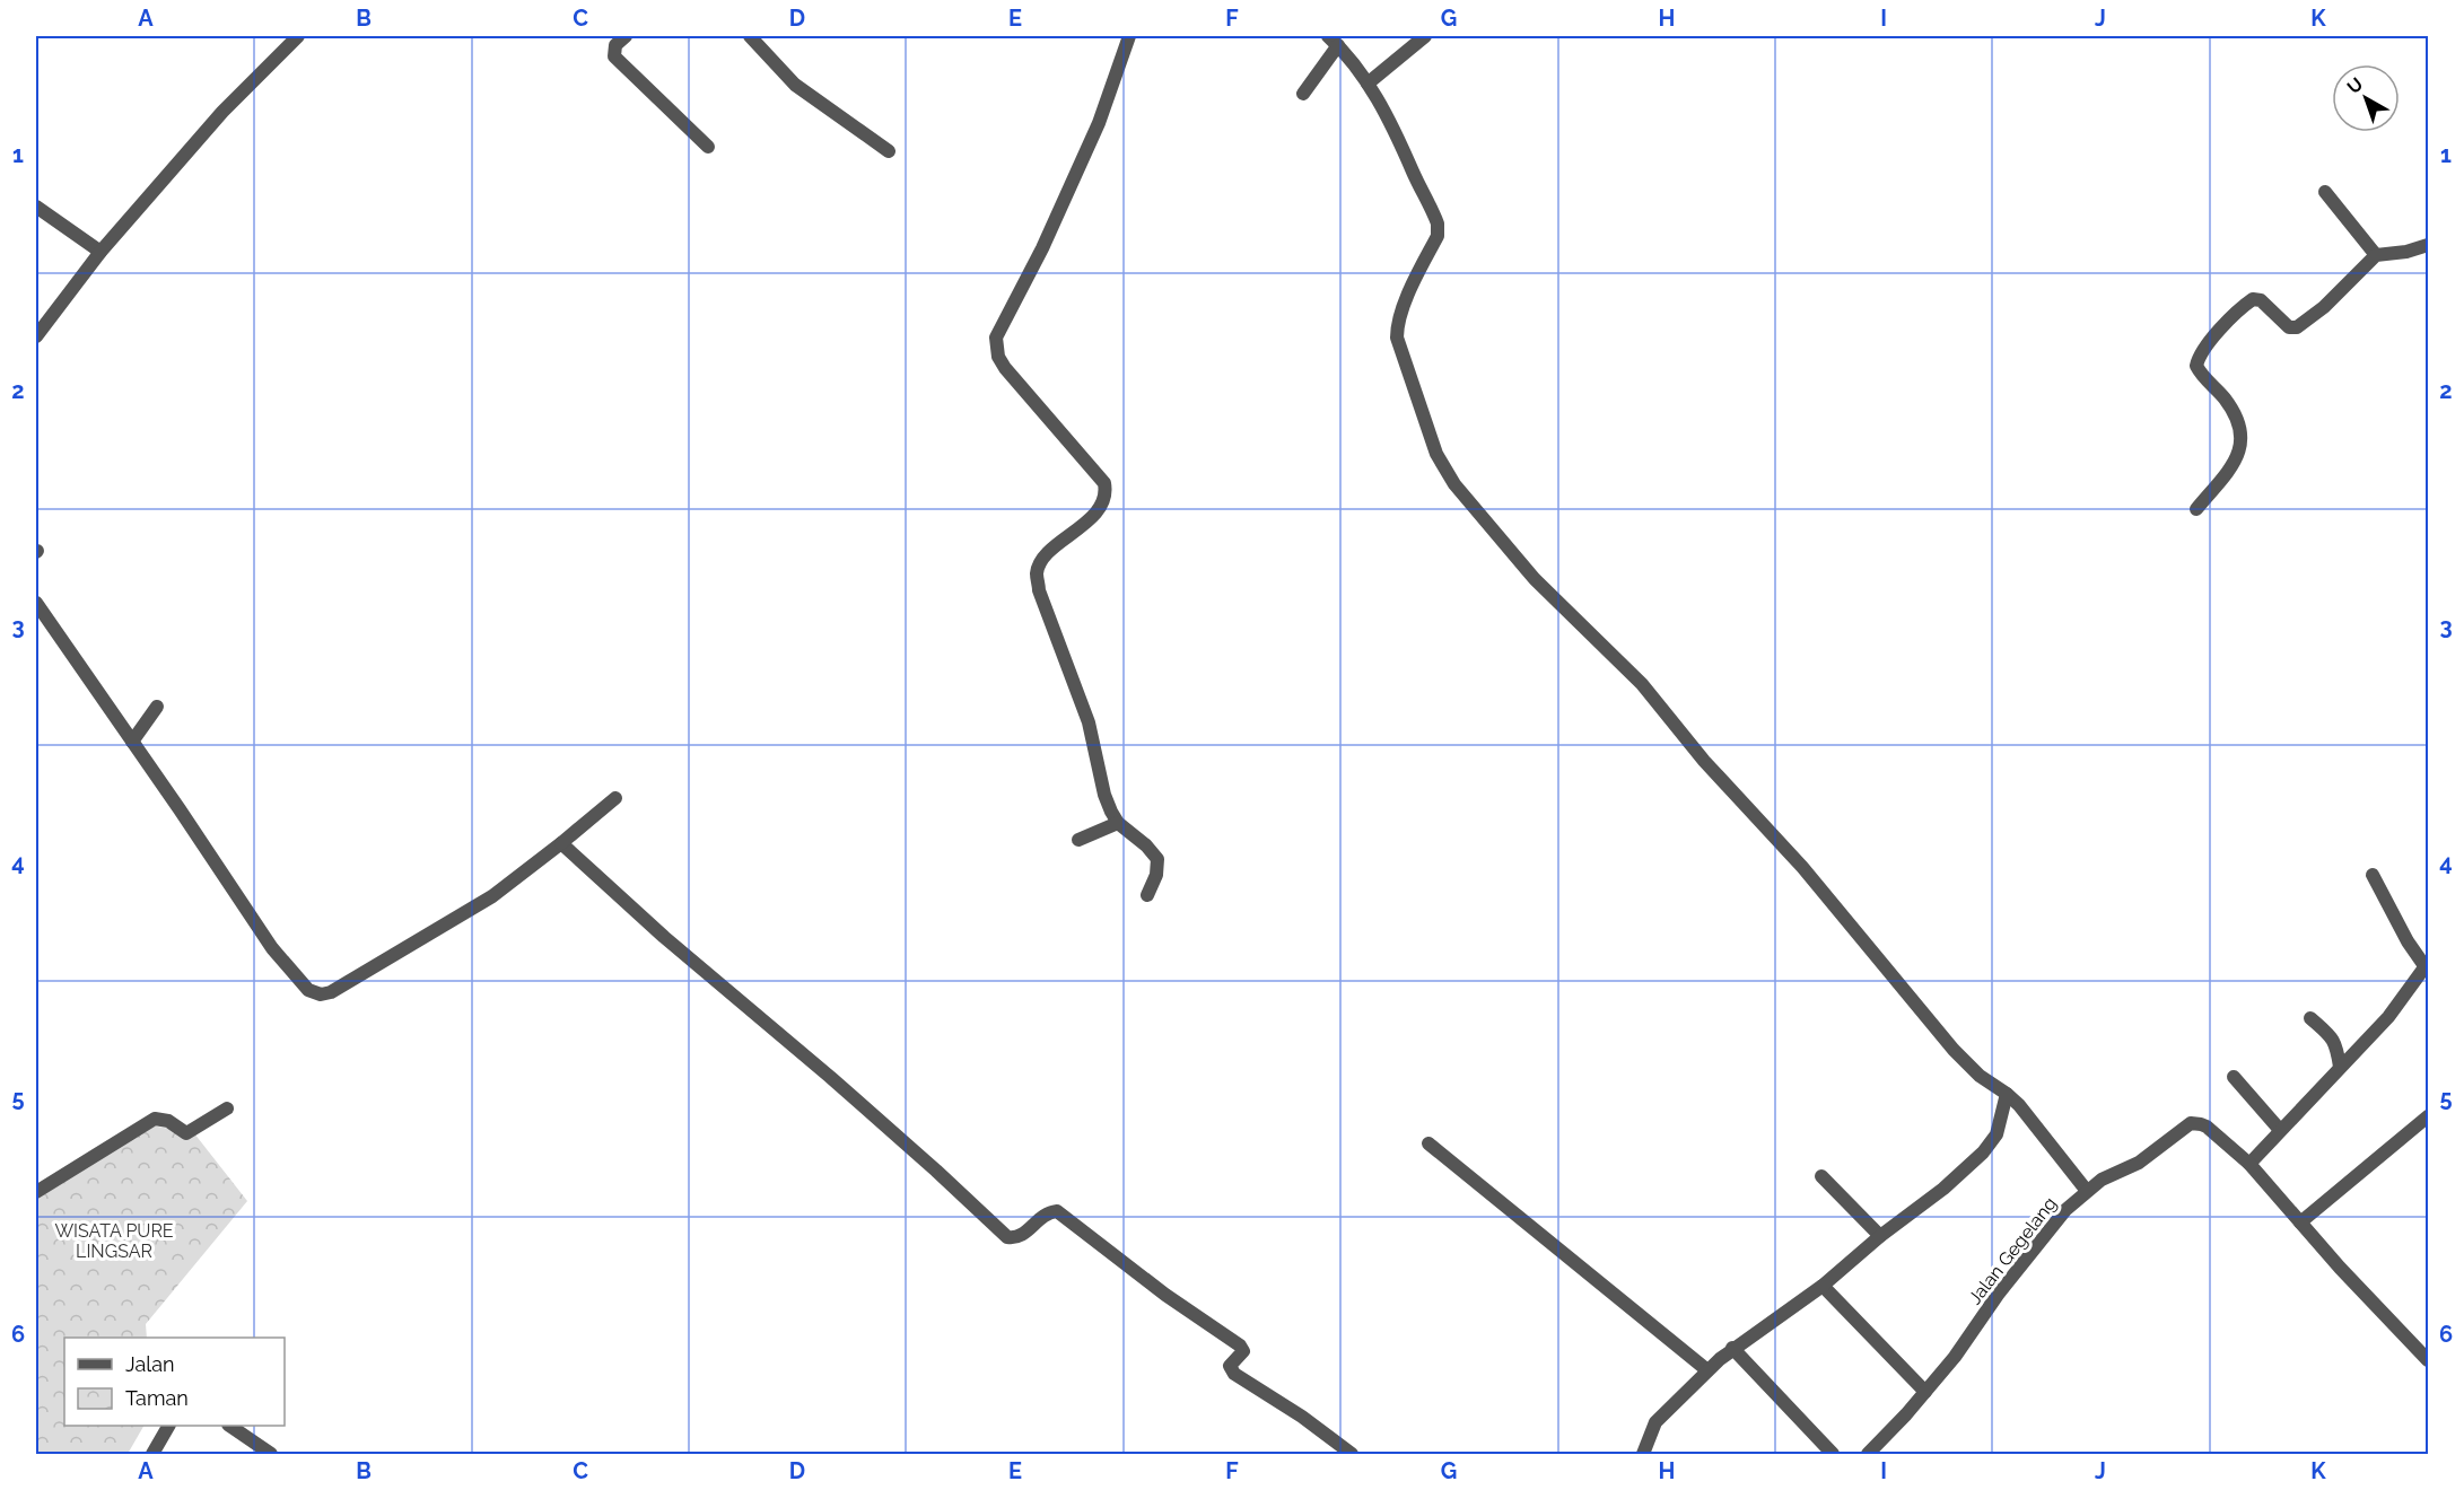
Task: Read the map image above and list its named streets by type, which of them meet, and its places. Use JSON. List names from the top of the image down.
{
  "streets": {
    "street": ["Jalan Gegelang"]
  },
  "parks": ["WISATA PURE LINGSAR"],
  "legend": ["Jalan", "Taman"],
  "north": "top left",
  "grid": {
    "columns": [
      "A",
      "B",
      "C",
      "D",
      "E",
      "F",
      "G",
      "H",
      "I",
      "J",
      "K"
    ],
    "rows": [
      "1",
      "2",
      "3",
      "4",
      "5",
      "6"
    ]
  }
}
